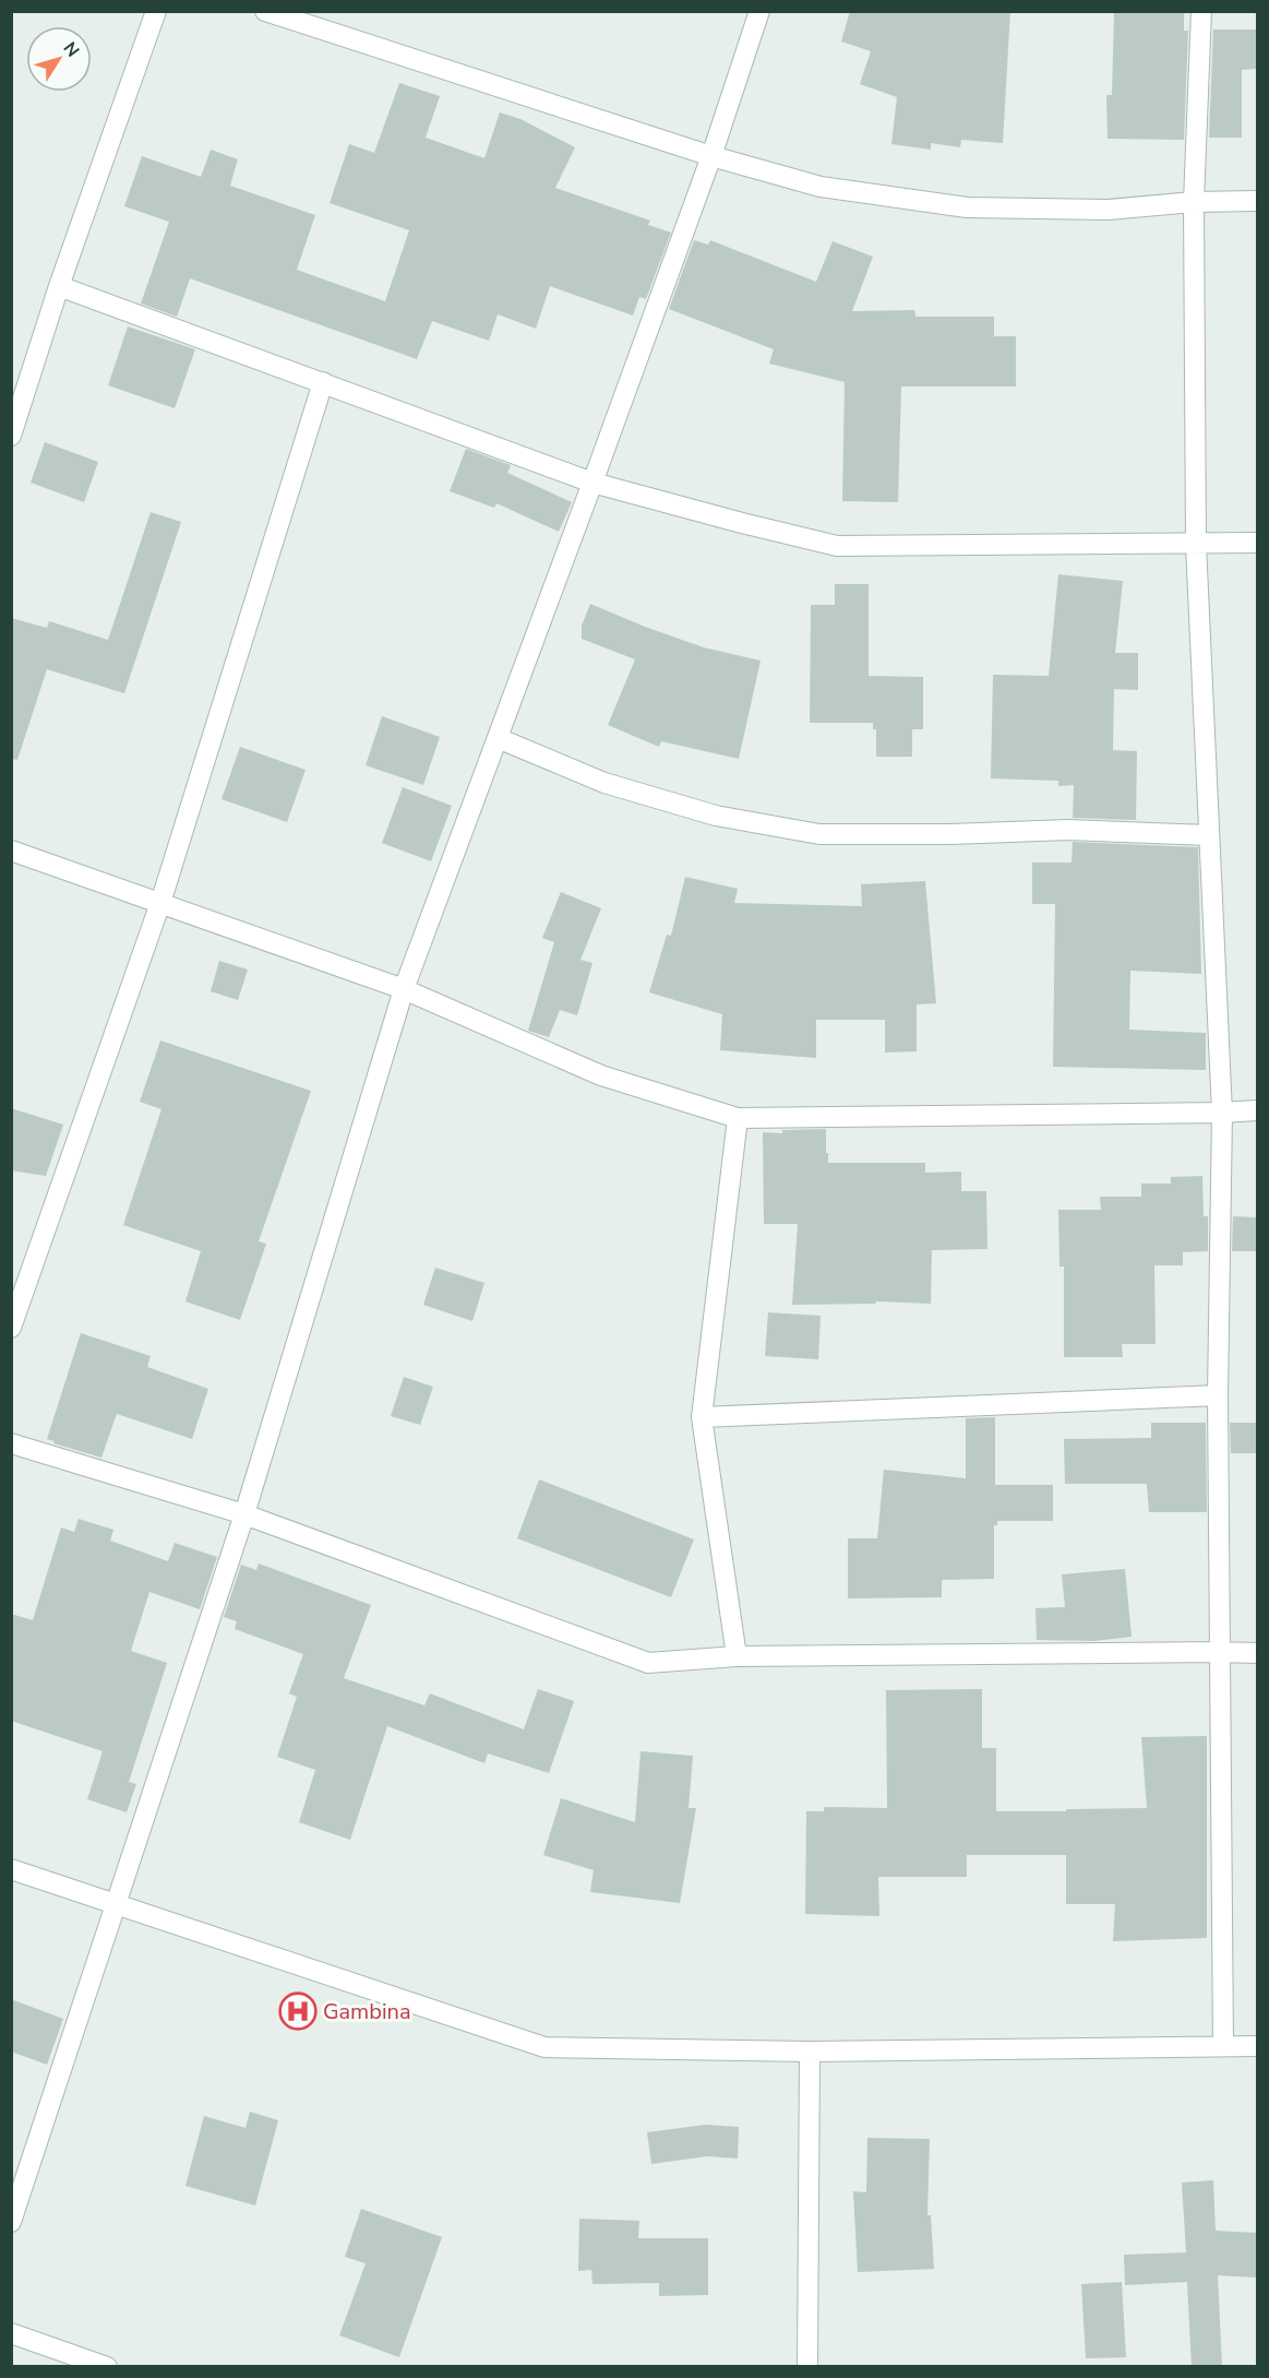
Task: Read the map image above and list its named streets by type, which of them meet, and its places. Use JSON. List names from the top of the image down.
{
  "places": {
    "hospital": ["Gambina"]
  },
  "north": "top right"
}
